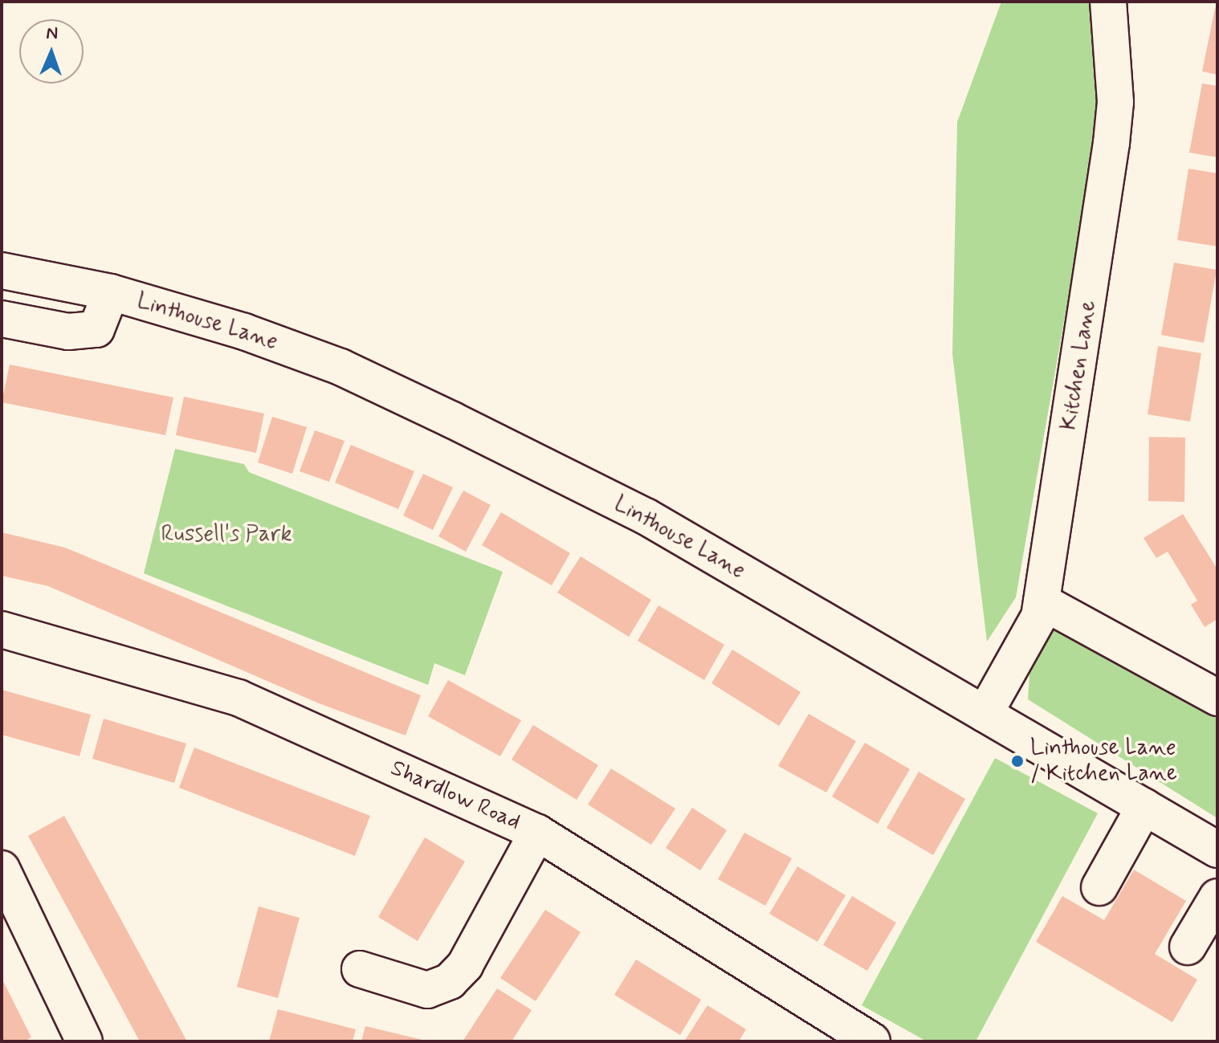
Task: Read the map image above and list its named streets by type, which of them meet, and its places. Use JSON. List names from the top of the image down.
{
  "streets": {
    "street": ["Linthouse Lane", "Kitchen Lane", "Shardlow Road"]
  },
  "crossings": [
    ["Linthouse Lane", "Kitchen Lane"]
  ],
  "parks": ["Russell's Park"],
  "places": ["Linthouse Lane / Kitchen Lane"],
  "north": "top"
}
